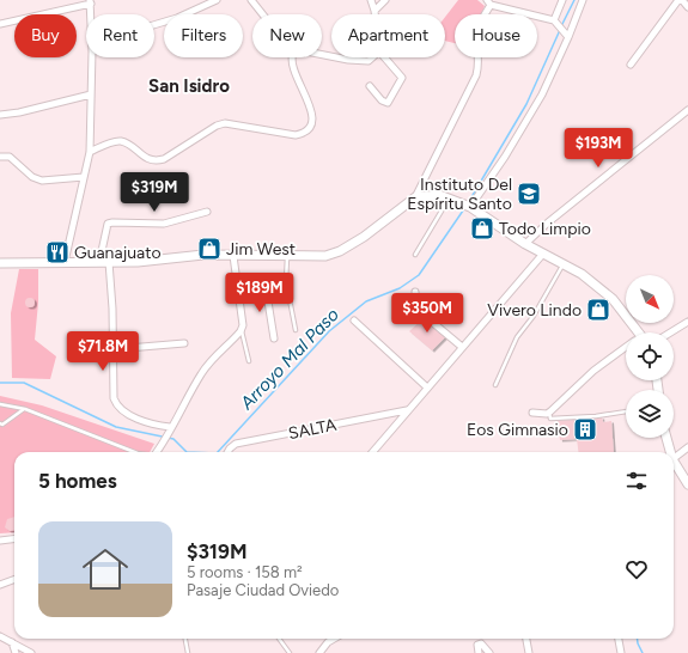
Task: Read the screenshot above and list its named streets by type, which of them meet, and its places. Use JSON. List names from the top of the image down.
{
  "streets": {
    "street": ["SALTA"]
  },
  "districts": ["San Isidro"],
  "water": ["Arroyo Mal Paso"],
  "places": {
    "school or university": ["Instituto Del Espíritu Santo"],
    "shop": ["Todo Limpio", "Jim West", "Vivero Lindo"],
    "restaurant": ["Guanajuato"],
    "building": ["Eos Gimnasio"]
  },
  "north": "bottom right",
  "page": {
    "chip": [
      "Buy",
      "Rent",
      "Filters",
      "New",
      "Apartment",
      "House"
    ],
    "price": [
      "$193M",
      "$319M",
      "$189M",
      "$350M",
      "$71.8M"
    ],
    "heading": "5 homes",
    "list": [
      {
        "name": "$319M",
        "note": "5 rooms · 158 m² · Pasaje Ciudad Oviedo"
      }
    ]
  }
}
